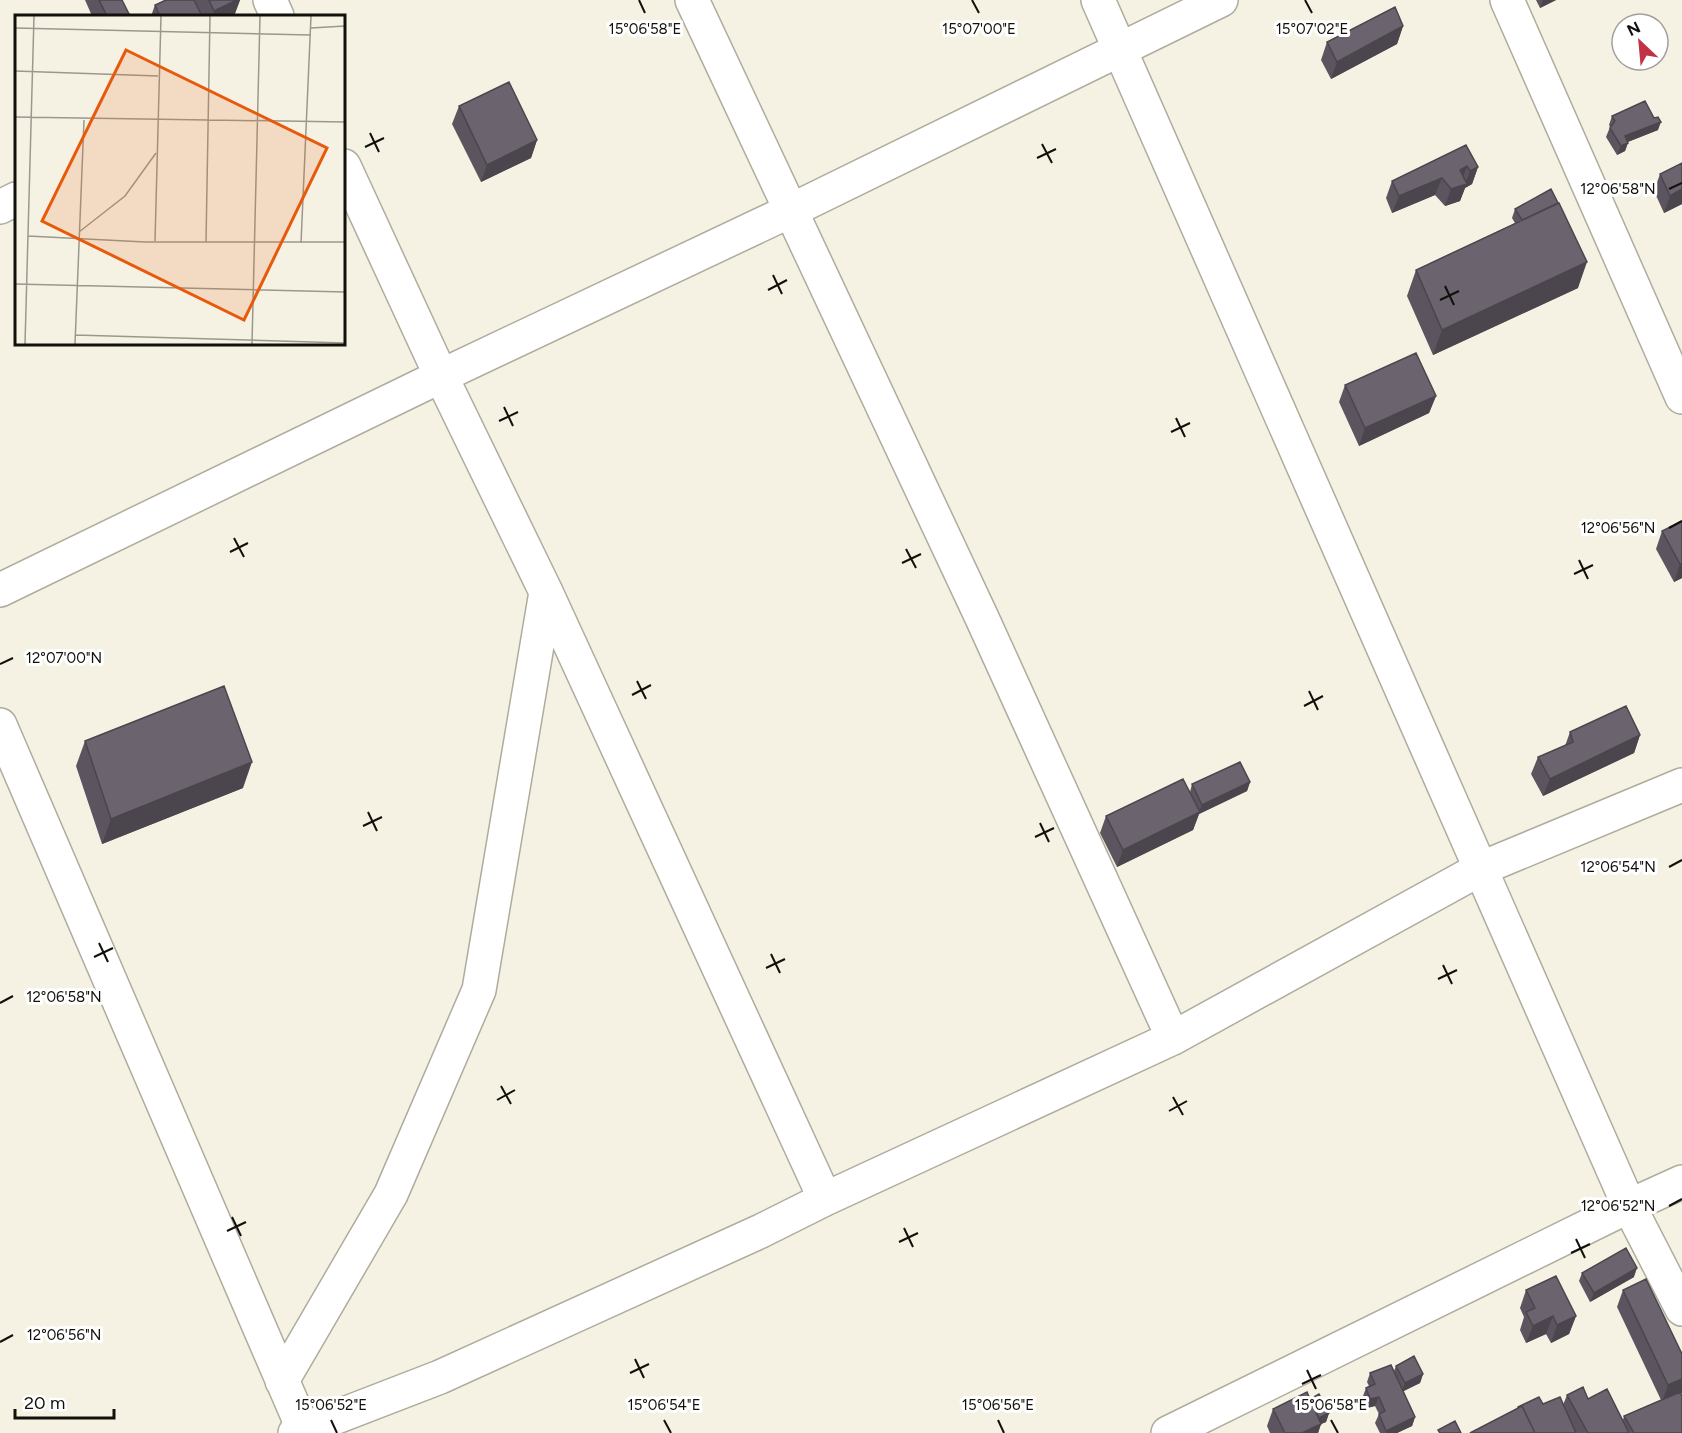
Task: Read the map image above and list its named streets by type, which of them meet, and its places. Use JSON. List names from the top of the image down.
{
  "scale_bar": "20 m",
  "north": "top left",
  "coordinates": [
    "15°06'58\"E",
    "15°07'00\"E",
    "15°07'02\"E",
    "12°06'58\"N",
    "12°06'56\"N",
    "12°07'00\"N",
    "12°06'54\"N",
    "12°06'52\"N",
    "15°06'52\"E",
    "15°06'54\"E",
    "15°06'56\"E"
  ]
}
